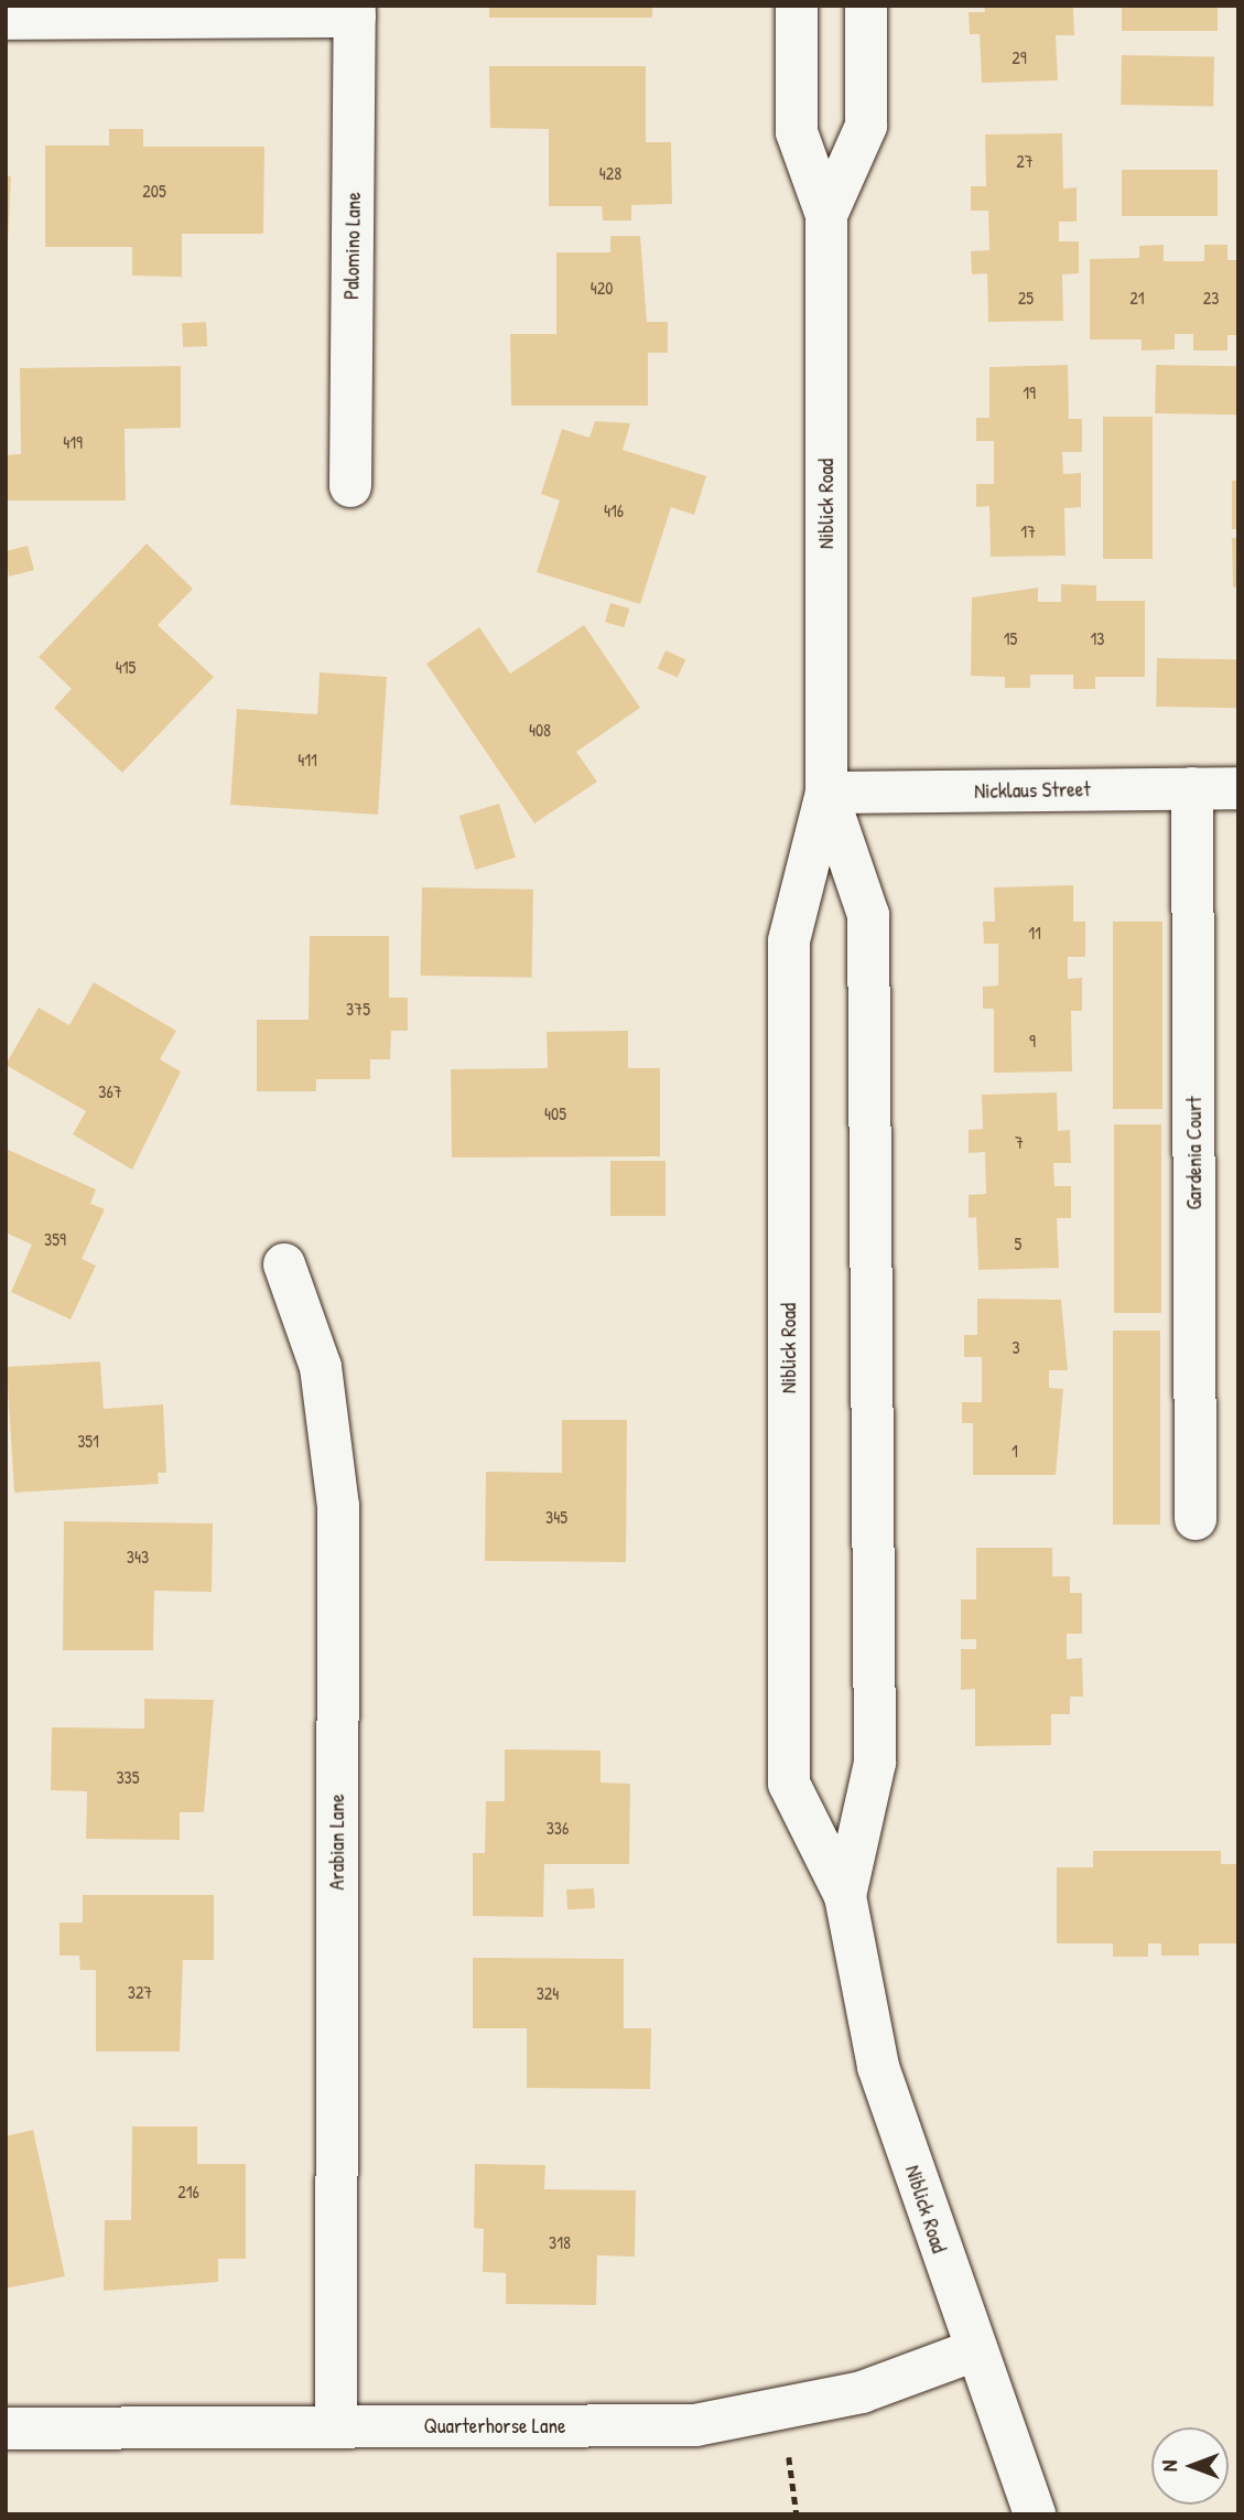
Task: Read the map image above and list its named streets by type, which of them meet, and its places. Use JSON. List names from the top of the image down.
{
  "streets": {
    "street": [
      "Palomino Lane",
      "Niblick Road",
      "Nicklaus Street",
      "Gardenia Court",
      "Arabian Lane",
      "Quarterhorse Lane"
    ]
  },
  "crossings": [
    ["Niblick Road", "Nicklaus Street"],
    ["Niblick Road", "Quarterhorse Lane"],
    ["Nicklaus Street", "Gardenia Court"],
    ["Arabian Lane", "Quarterhorse Lane"]
  ],
  "house_numbers": [
    "29",
    "27",
    "428",
    "205",
    "420",
    "25",
    "21",
    "23",
    "19",
    "419",
    "416",
    "17",
    "15",
    "13",
    "415",
    "408",
    "411",
    "11",
    "375",
    "9",
    "367",
    "405",
    "7",
    "359",
    "5",
    "3",
    "351",
    "1",
    "345",
    "343",
    "335",
    "336",
    "327",
    "324",
    "216",
    "318"
  ],
  "north": "left"
}
